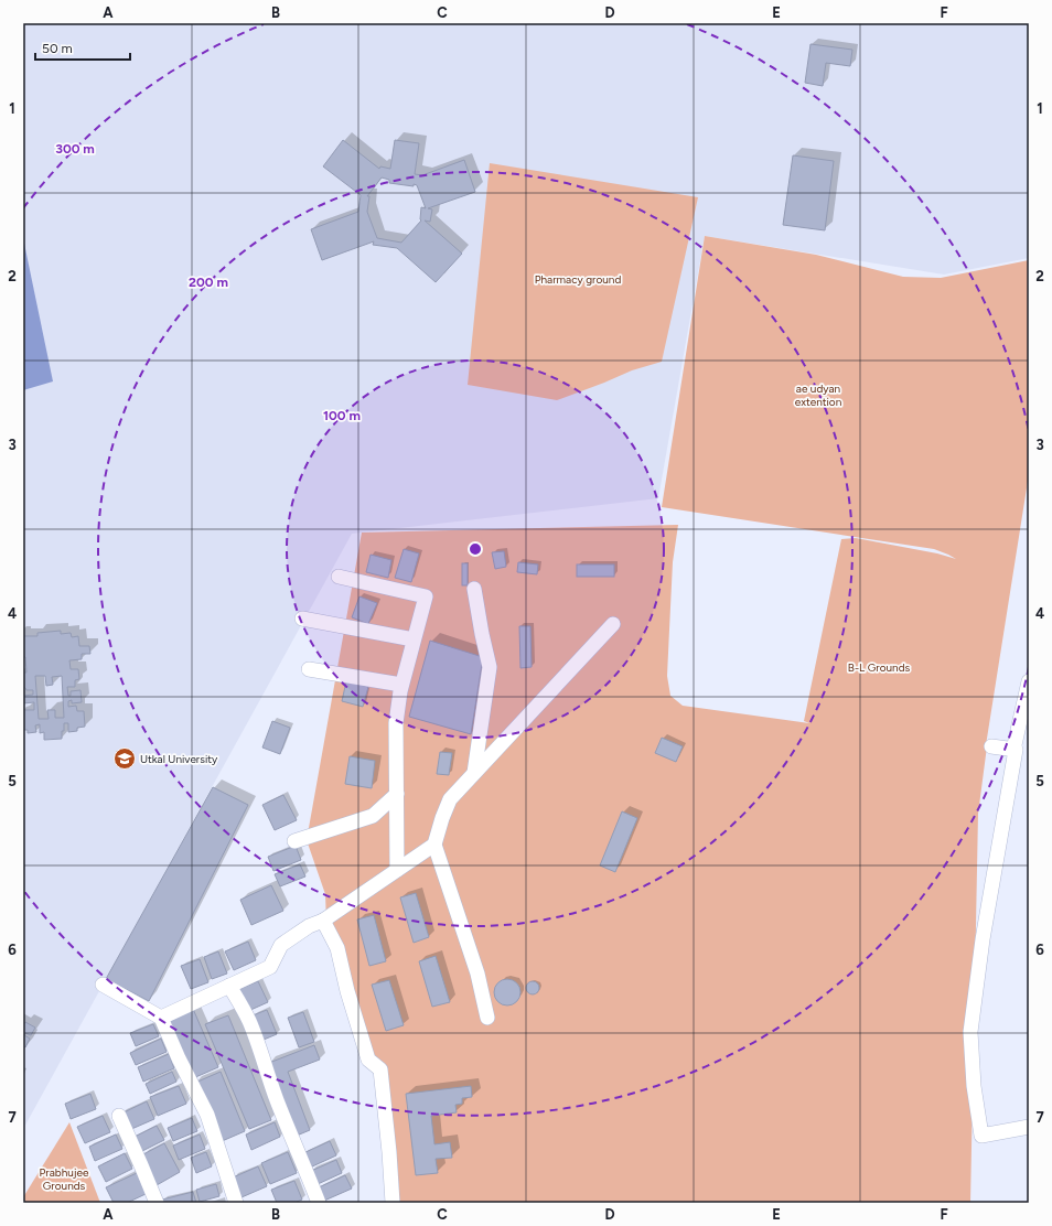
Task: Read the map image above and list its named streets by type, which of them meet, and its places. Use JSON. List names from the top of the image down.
{
  "parks": [
    "Pharmacy ground",
    "ae udyan extention",
    "B-L Grounds",
    "Prabhujee Grounds"
  ],
  "places": {
    "school or university": ["Utkal University"]
  },
  "scale_bar": "50 m",
  "grid": {
    "columns": [
      "A",
      "B",
      "C",
      "D",
      "E",
      "F"
    ],
    "rows": [
      "1",
      "2",
      "3",
      "4",
      "5",
      "6",
      "7"
    ]
  },
  "rings": ["300 m", "200 m", "100 m"]
}
